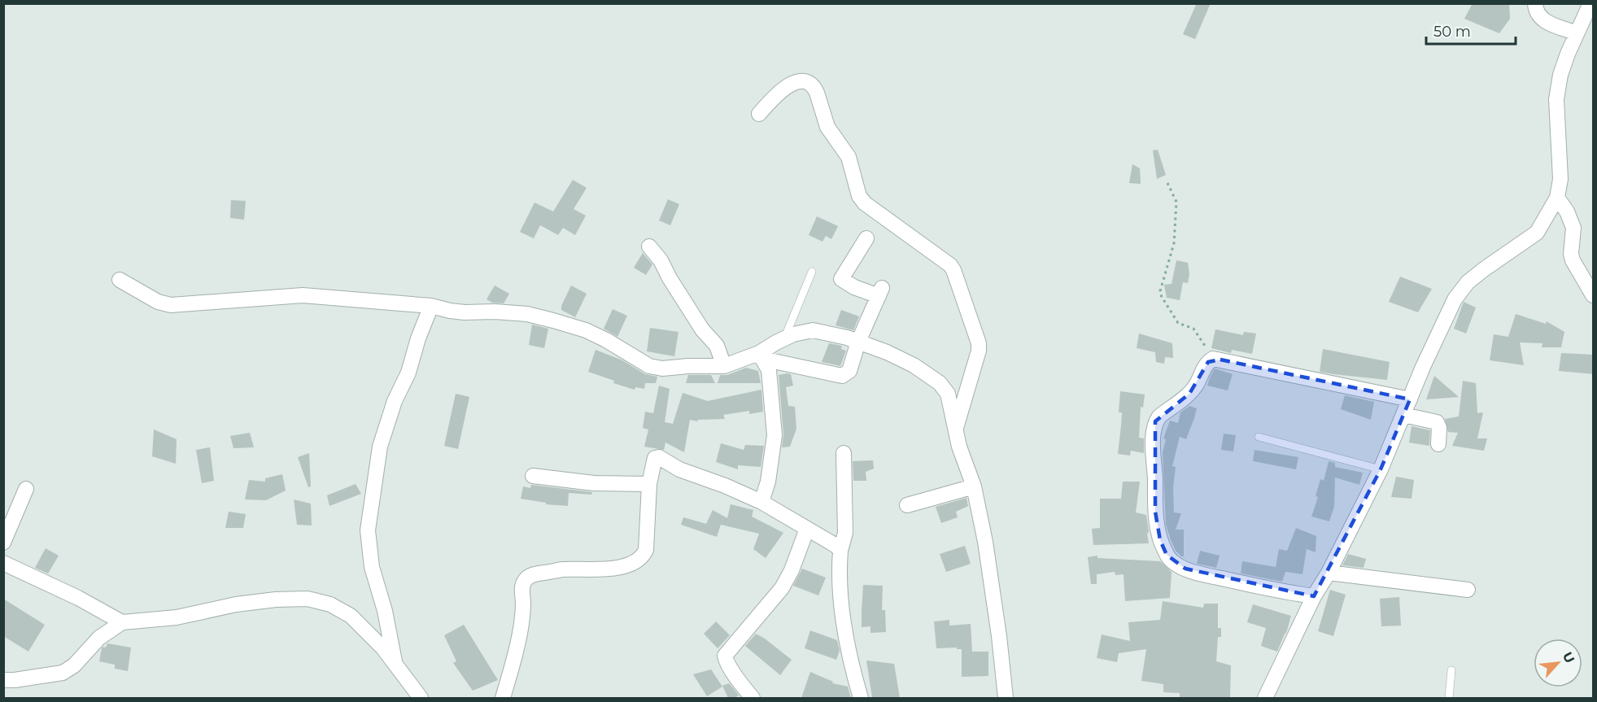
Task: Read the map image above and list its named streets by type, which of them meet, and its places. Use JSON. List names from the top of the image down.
{
  "scale_bar": "50 m",
  "north": "top right"
}
